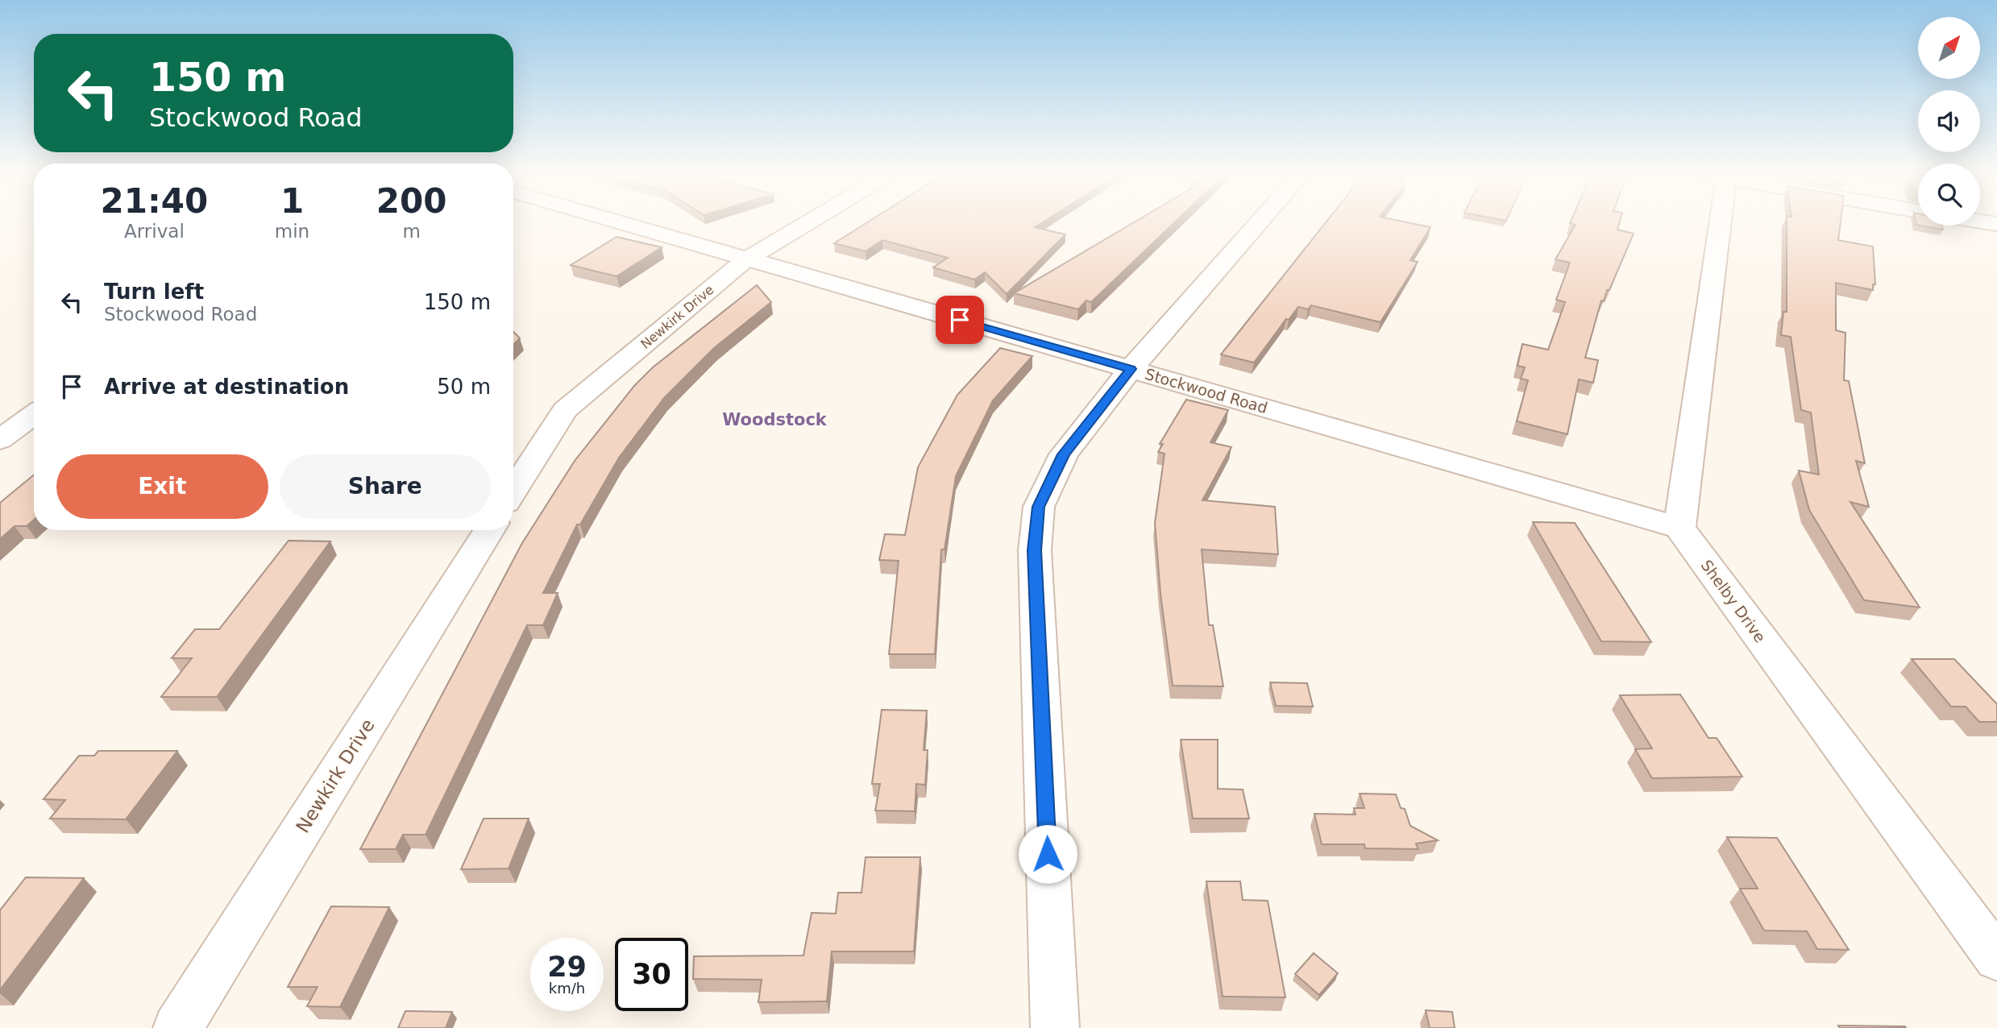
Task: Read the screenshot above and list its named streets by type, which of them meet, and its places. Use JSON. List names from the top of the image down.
{
  "streets": {
    "street": ["Newkirk Drive", "Stockwood Road", "Shelby Drive"]
  },
  "crossings": [
    ["Newkirk Drive", "Stockwood Road"],
    ["Stockwood Road", "Shelby Drive"]
  ],
  "districts": ["Woodstock"],
  "north": "top right",
  "page": {
    "turn": ["150 m", "Stockwood Road"],
    "eta": [
      "21:40",
      "Arrival",
      "1",
      "min",
      "200",
      "m"
    ],
    "list": [
      {
        "name": "Turn left",
        "note": "Stockwood Road",
        "value": "150 m"
      },
      {
        "name": "Arrive at destination",
        "value": "50 m"
      }
    ],
    "buttons": ["Exit", "Share"],
    "speed": "29 km/h",
    "limit": "30"
  }
}
